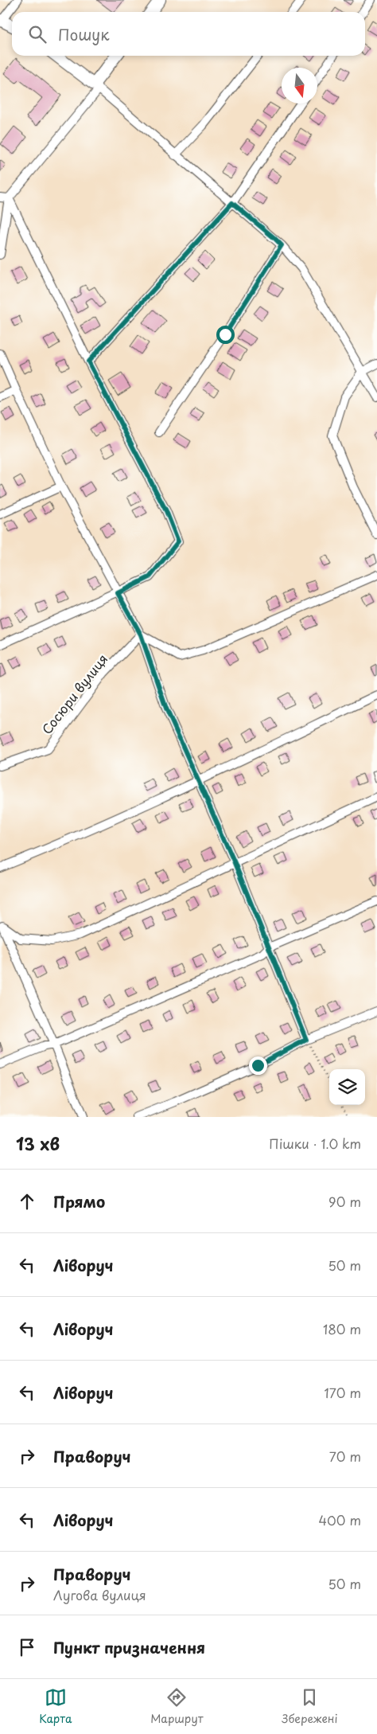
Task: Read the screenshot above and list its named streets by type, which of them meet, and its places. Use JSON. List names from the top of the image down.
{
  "streets": {
    "street": ["Сосюри вулиця"]
  },
  "north": "bottom",
  "page": {
    "search": "Пошук",
    "heading": ["13 хв", "Пішки · 1.0 km"],
    "list": [
      ["Прямо", "90 m"],
      ["Ліворуч", "50 m"],
      ["Ліворуч", "180 m"],
      ["Ліворуч", "170 m"],
      ["Праворуч", "70 m"],
      ["Ліворуч", "400 m"],
      ["Праворуч", "Лугова вулиця", "50 m"],
      "Пункт призначення"
    ],
    "nav": ["Карта", "Маршрут", "Збережені"]
  }
}
